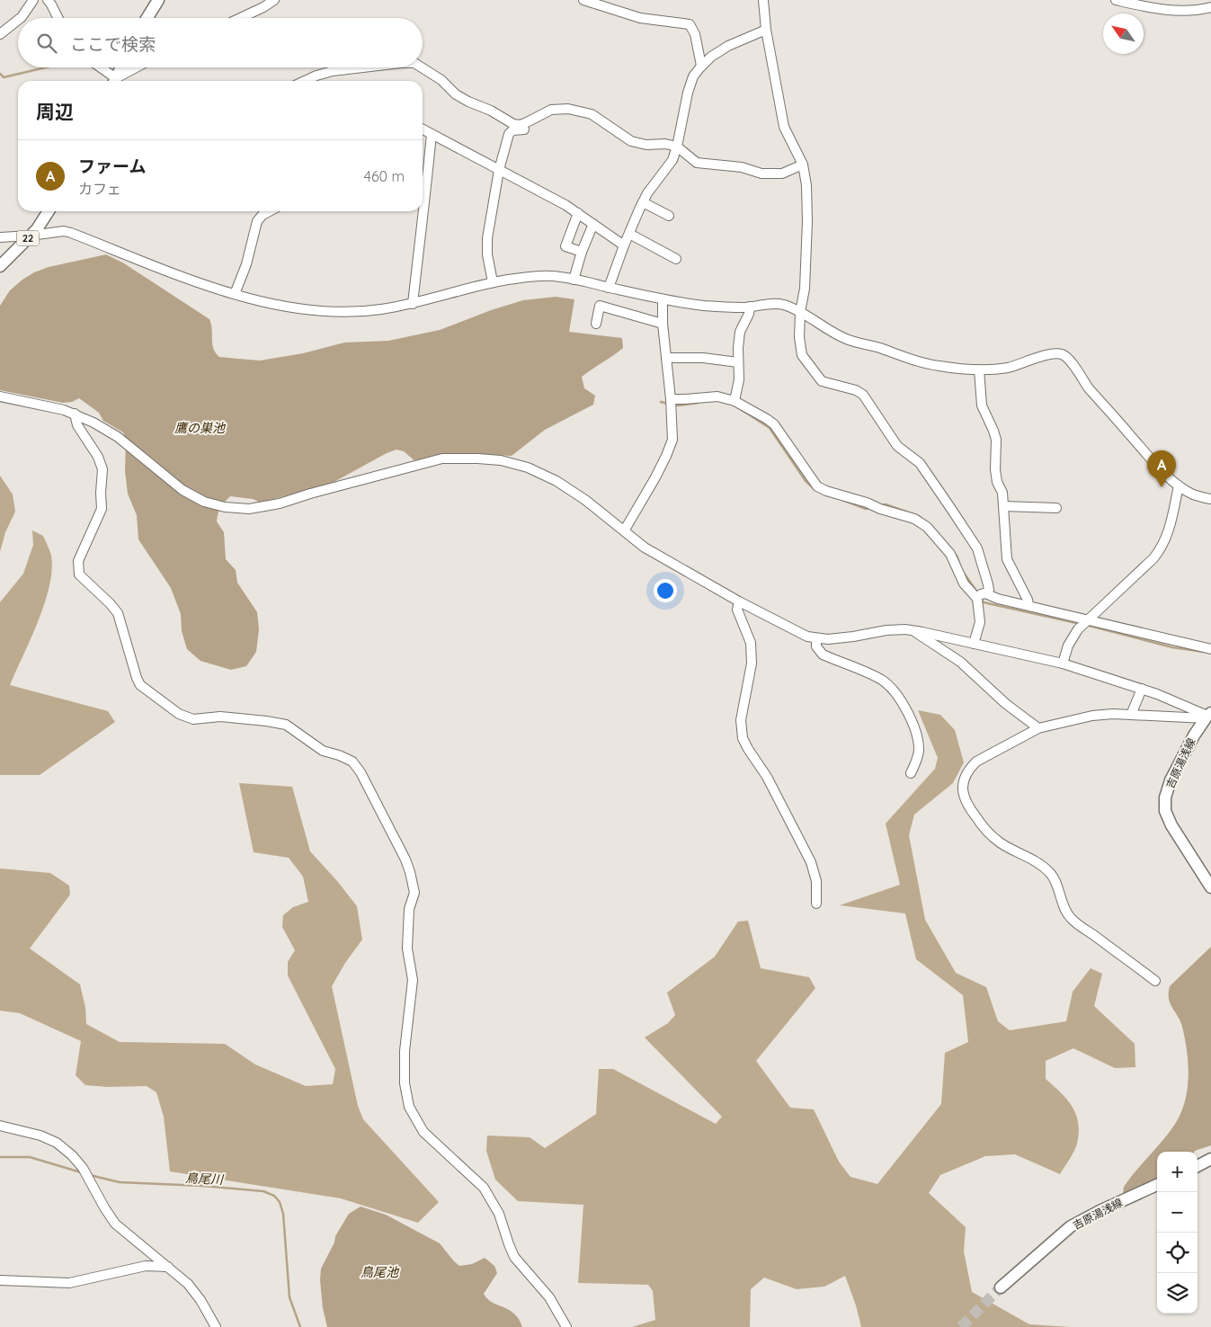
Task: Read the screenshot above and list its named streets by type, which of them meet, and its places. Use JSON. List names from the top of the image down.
{
  "streets": {
    "main road": ["22", "吉原湯浅線"]
  },
  "water": ["鷹の巣池", "鳥尾川", "鳥尾池"],
  "north": "top left",
  "page": {
    "search": "ここで検索",
    "heading": "周辺",
    "list": [
      {
        "mark": "A",
        "name": "ファーム",
        "note": "カフェ",
        "value": "460 m"
      }
    ],
    "pins": "A",
    "map_buttons": ["+", "−"]
  }
}
